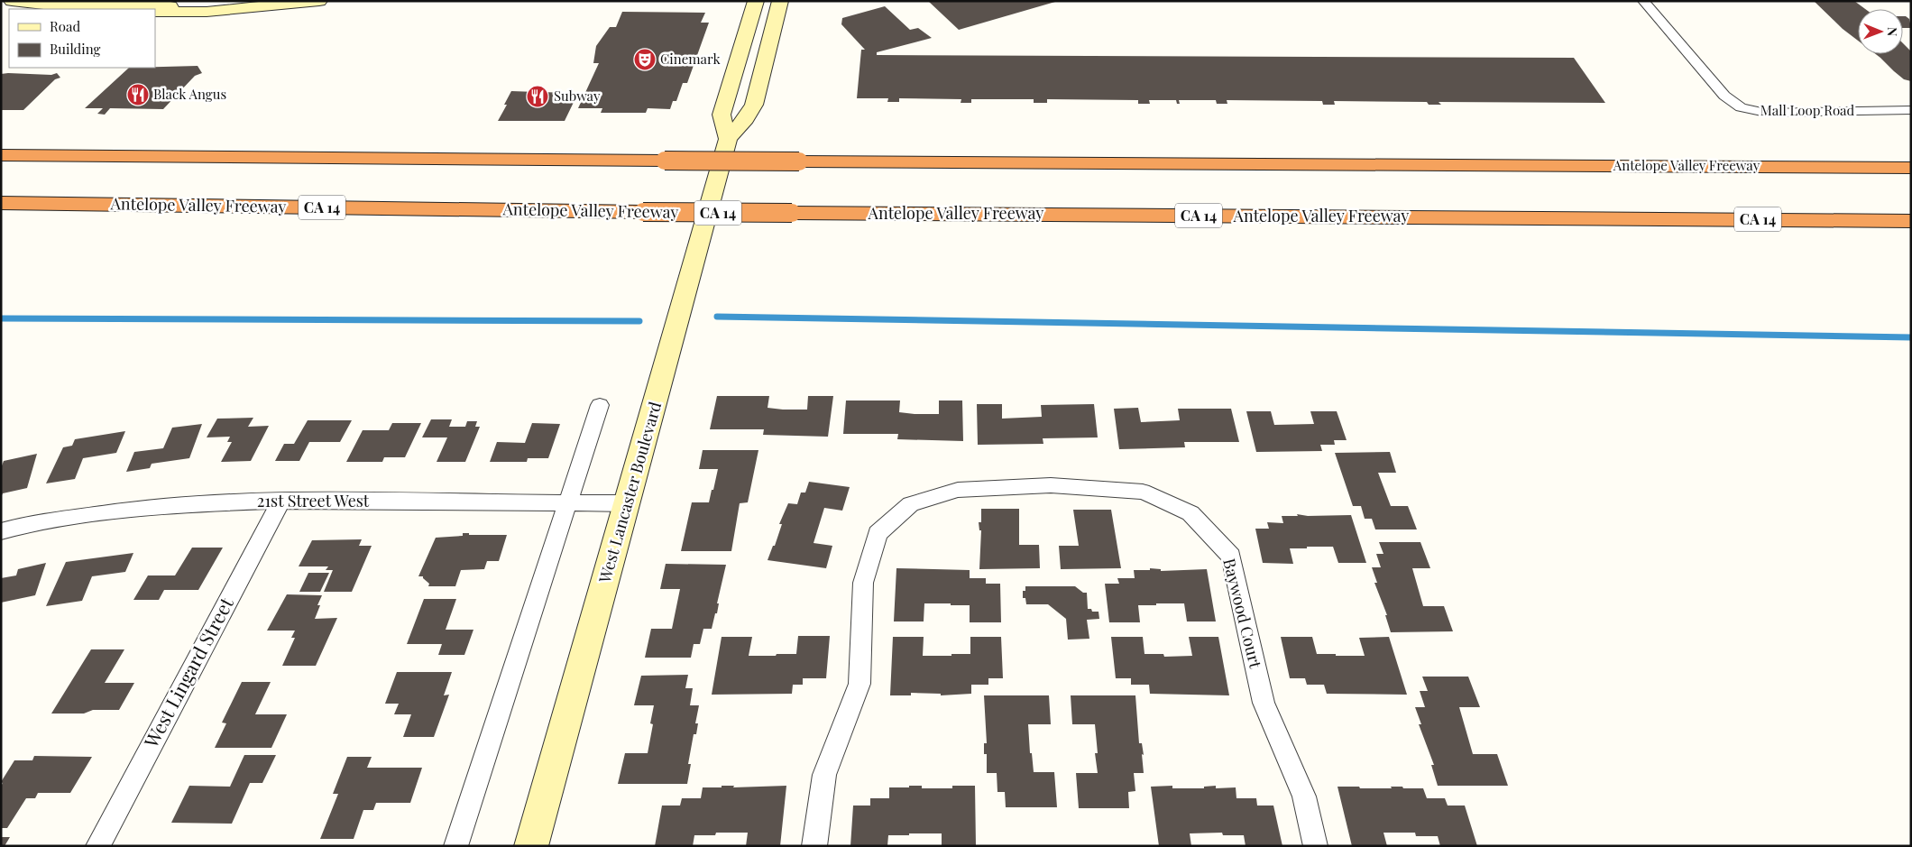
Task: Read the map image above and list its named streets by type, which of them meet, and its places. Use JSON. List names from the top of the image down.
{
  "streets": {
    "highway": ["Antelope Valley Freeway", "CA 14"],
    "street": [
      "Mall Loop Road",
      "West Lancaster Boulevard",
      "21st Street West",
      "Baywood Court",
      "West Lingard Street"
    ]
  },
  "crossings": [
    ["West Lancaster Boulevard", "21st Street West"],
    ["21st Street West", "West Lingard Street"]
  ],
  "places": {
    "theatre": ["Cinemark"],
    "restaurant": ["Black Angus", "Subway"]
  },
  "legend": ["Road", "Building"],
  "north": "right"
}
